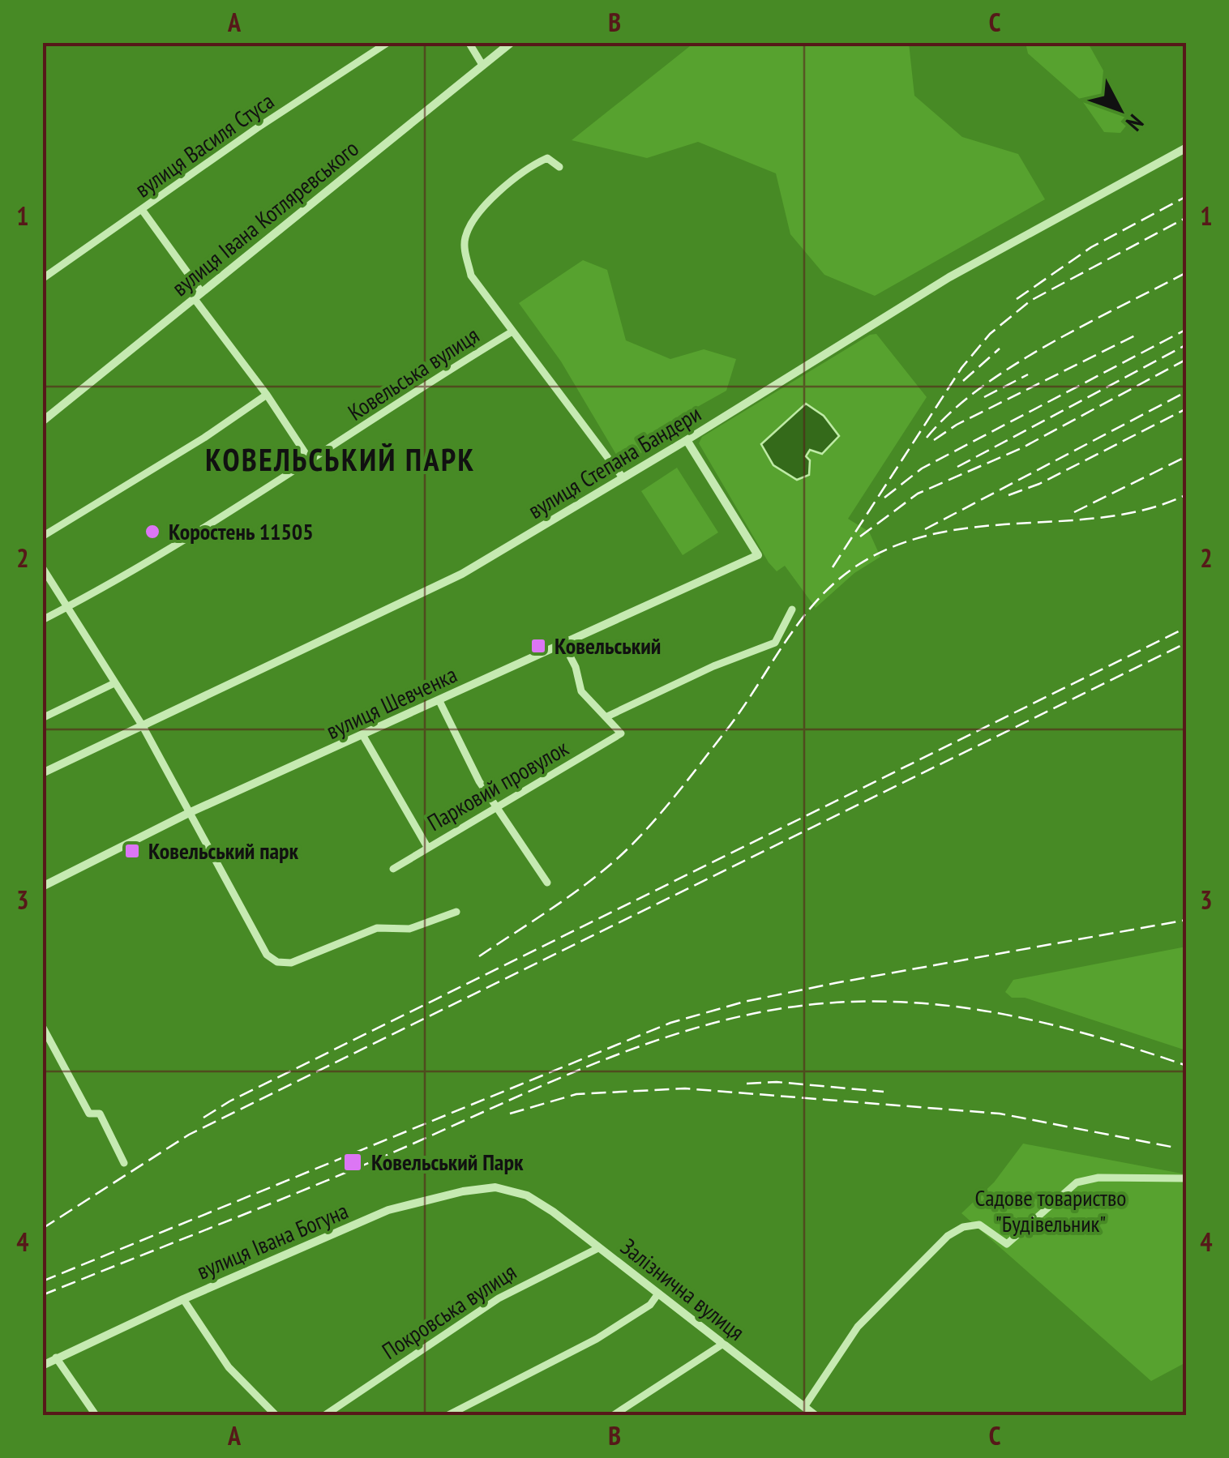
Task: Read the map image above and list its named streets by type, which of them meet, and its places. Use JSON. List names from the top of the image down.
{
  "streets": {
    "street": [
      "вулиця Василя Стуса",
      "вулиця Івана Котляревського",
      "Ковельська вулиця",
      "вулиця Степана Бандери",
      "вулиця Шевченка",
      "Парковий провулок",
      "вулиця Івана Богуна",
      "Залізнична вулиця",
      "Покровська вулиця"
    ]
  },
  "crossings": [
    ["вулиця Степана Бандери", "вулиця Шевченка"],
    ["вулиця Івана Богуна", "Залізнична вулиця"],
    ["Залізнична вулиця", "Покровська вулиця"]
  ],
  "districts": ["КОВЕЛЬСЬКИЙ ПАРК"],
  "parks": ["Садове товариство \"Будівельник\""],
  "places": {
    "other": ["Коростень 11505"],
    "transit": ["Ковельський", "Ковельський парк", "Ковельський Парк"]
  },
  "north": "bottom right",
  "grid": {
    "columns": ["A", "B", "C"],
    "rows": [
      "1",
      "2",
      "3",
      "4"
    ]
  }
}
